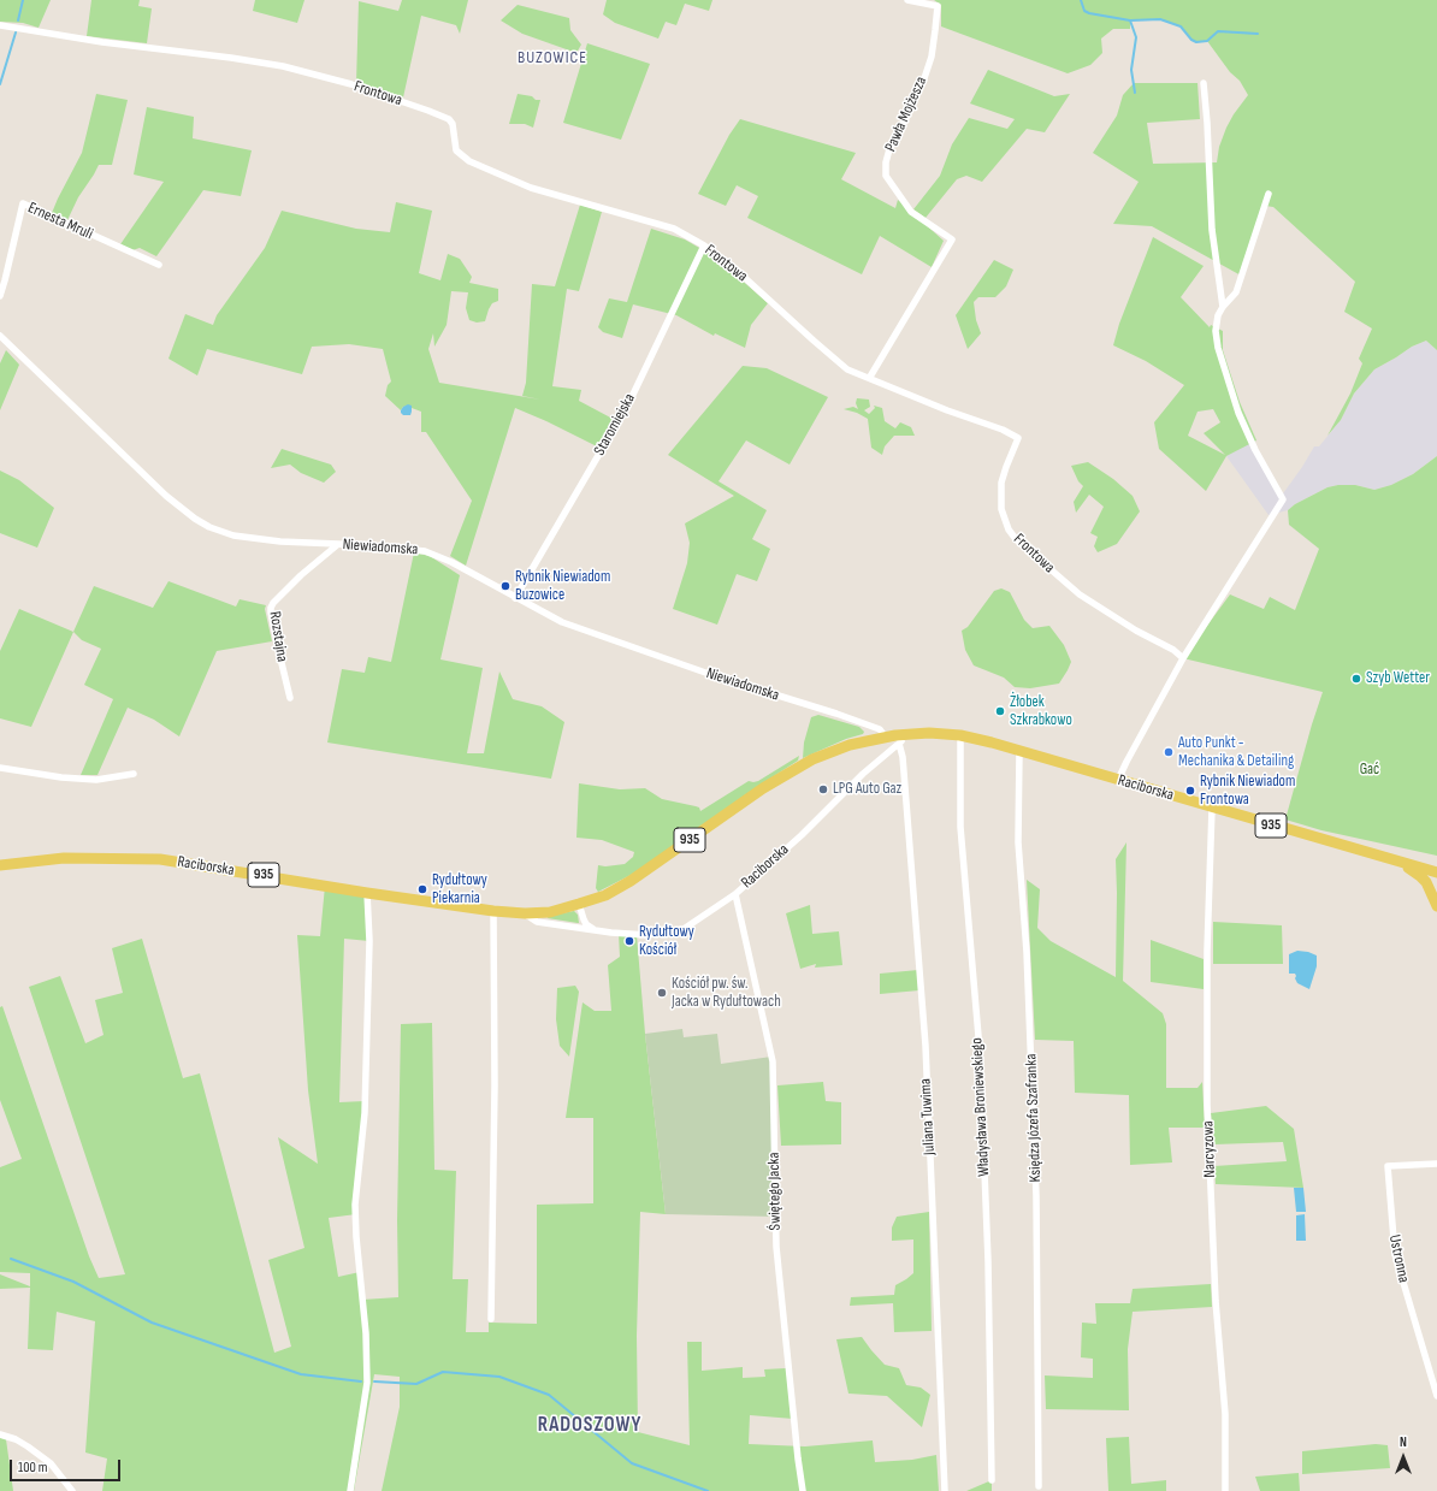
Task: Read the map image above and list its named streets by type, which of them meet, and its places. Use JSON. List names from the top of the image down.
{
  "streets": {
    "main road": ["Raciborska", "935"],
    "street": [
      "Frontowa",
      "Pawła Mojżesza",
      "Ernesta Mruli",
      "Staromiejska",
      "Niewiadomska",
      "Rozstajna",
      "Władysława Broniewskiego",
      "Juliana Tuwima",
      "Księdza Józefa Szafranka",
      "Narcyzowa",
      "Świętego Jacka",
      "Ustronna"
    ]
  },
  "crossings": [
    ["Frontowa", "Pawła Mojżesza"],
    ["Frontowa", "Staromiejska"],
    ["Staromiejska", "Niewiadomska"],
    ["Niewiadomska", "Rozstajna"],
    ["Niewiadomska", "Raciborska"],
    ["Raciborska", "935"],
    ["Raciborska", "Władysława Broniewskiego"],
    ["Raciborska", "Juliana Tuwima"],
    ["Raciborska", "Księdza Józefa Szafranka"],
    ["Raciborska", "Narcyzowa"],
    ["Raciborska", "Świętego Jacka"]
  ],
  "districts": ["BUZOWICE", "RADOSZOWY"],
  "parks": ["Gać"],
  "places": [
    "Rybnik Niewiadom Buzowice",
    "Szyb Wetter",
    "Żłobek Szkrabkowo",
    "Auto Punkt - Mechanika & Detailing",
    "LPG Auto Gaz",
    "Rybnik Niewiadom Frontowa",
    "Rydułtowy Piekarnia",
    "Rydułtowy Kościół",
    "Kościół pw. św. Jacka w Rydułtowach"
  ],
  "scale_bar": "100 m",
  "north": "top"
}
